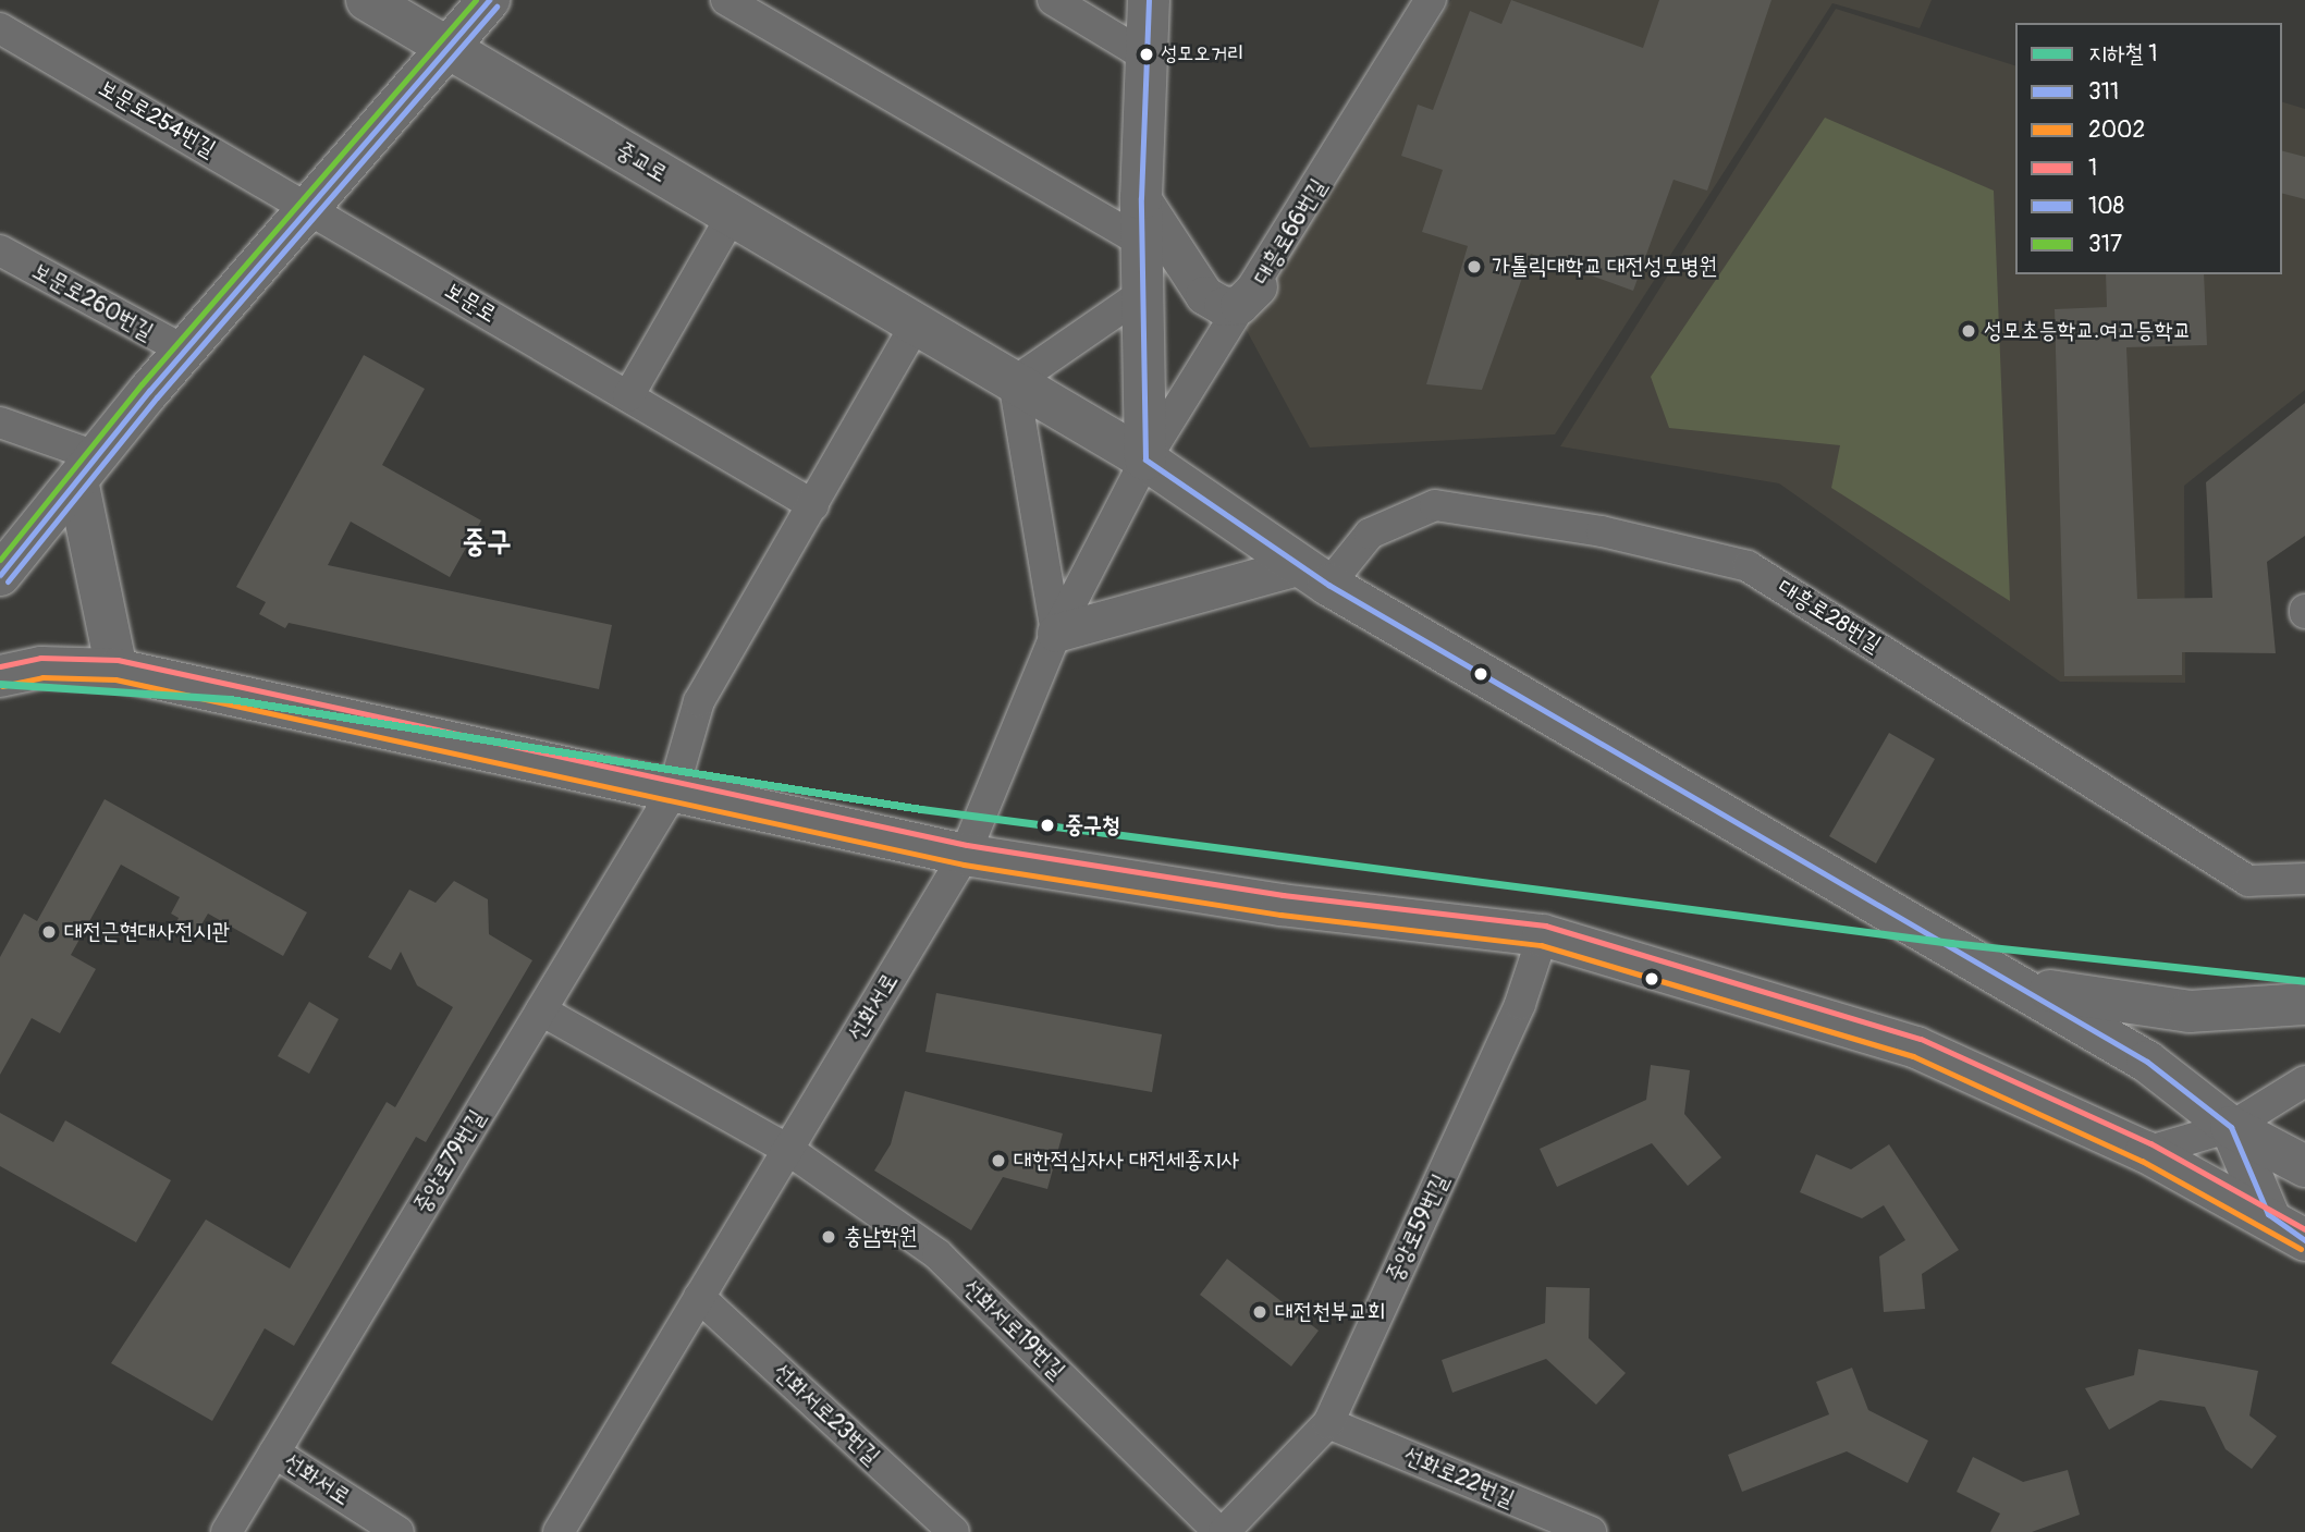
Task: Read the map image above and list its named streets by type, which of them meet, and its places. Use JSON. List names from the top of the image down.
{
  "streets": {
    "main road": ["중교로"],
    "street": [
      "보문로254번길",
      "대흥로66번길",
      "보문로260번길",
      "보문로",
      "대흥로28번길",
      "선화서로",
      "중앙로79번길",
      "중앙로59번길",
      "선화서로19번길",
      "선화서로23번길",
      "선화로22번길"
    ]
  },
  "crossings": [
    ["보문로254번길", "보문로"],
    ["중교로", "대흥로66번길"],
    ["중교로", "대흥로28번길"],
    ["중교로", "선화서로"],
    ["대흥로66번길", "선화서로"],
    ["선화서로", "중앙로79번길"],
    ["선화서로", "선화서로19번길"],
    ["선화서로", "선화서로23번길"],
    ["중앙로79번길", "선화서로19번길"],
    ["중앙로59번길", "선화서로19번길"],
    ["중앙로59번길", "선화로22번길"]
  ],
  "districts": ["중구"],
  "places": [
    "성모오거리",
    "가톨릭대학교 대전성모병원",
    "성모초등학교.여고등학교",
    "중구청",
    "대전근현대사전시관",
    "대한적십자사 대전세종지사",
    "충남학원",
    "대전천부교회"
  ],
  "lines": [
    "transit line 311",
    "transit line 317",
    "transit line 108",
    "transit line 1",
    "transit line 2002",
    "metro line 1"
  ],
  "legend": [
    "지하철 1",
    "311",
    "2002",
    "1",
    "108",
    "317"
  ]
}
